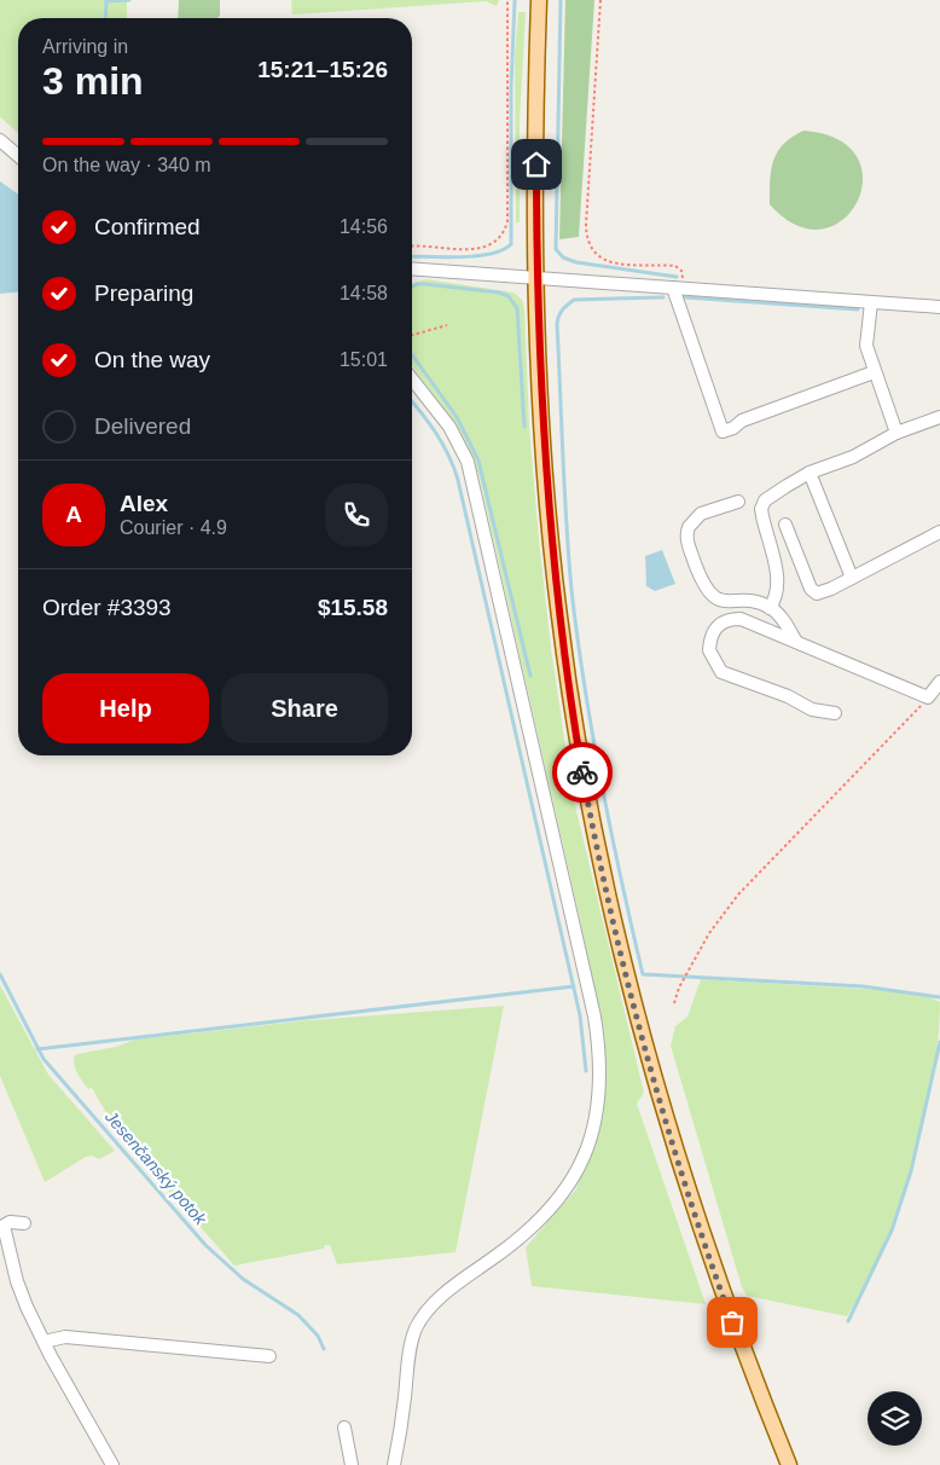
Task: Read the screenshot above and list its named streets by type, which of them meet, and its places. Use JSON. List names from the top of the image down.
{
  "water": ["Jesenčanský potok"],
  "page": {
    "heading": ["3 min", "Arriving in", "15:21–15:26"],
    "panel": [
      "Alex",
      "Courier · 4.9",
      "Order #3393",
      "$15.58"
    ],
    "bar": "On the way · 340 m",
    "list": [
      ["Confirmed", "14:56"],
      ["Preparing", "14:58"],
      ["On the way", "15:01"],
      "Delivered"
    ],
    "round": "A",
    "buttons": ["Help", "Share"]
  }
}
